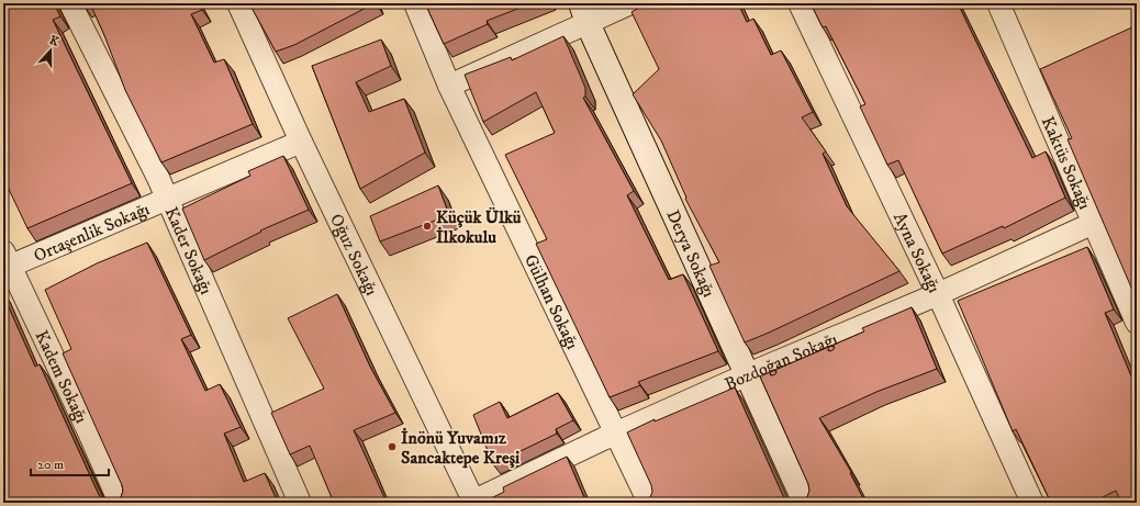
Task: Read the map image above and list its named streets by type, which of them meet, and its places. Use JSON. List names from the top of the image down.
{
  "streets": {
    "street": [
      "Kaktüs Sokağı",
      "Ortaşenlik Sokağı",
      "Kader Sokağı",
      "Ayna Sokağı",
      "Oğuz Sokağı",
      "Derya Sokağı",
      "Gülhan Sokağı",
      "Bozdoğan Sokağı",
      "Kadem Sokağı"
    ]
  },
  "crossings": [
    ["Kaktüs Sokağı", "Bozdoğan Sokağı"],
    ["Ortaşenlik Sokağı", "Kader Sokağı"],
    ["Ortaşenlik Sokağı", "Oğuz Sokağı"],
    ["Ortaşenlik Sokağı", "Kadem Sokağı"],
    ["Ayna Sokağı", "Bozdoğan Sokağı"],
    ["Oğuz Sokağı", "Bozdoğan Sokağı"],
    ["Derya Sokağı", "Bozdoğan Sokağı"],
    ["Gülhan Sokağı", "Bozdoğan Sokağı"]
  ],
  "places": ["Küçük Ülkü İlkokulu", "İnönü Yuvamız Sancaktepe Kreşi"],
  "scale_bar": "20 m",
  "north": "top"
}
